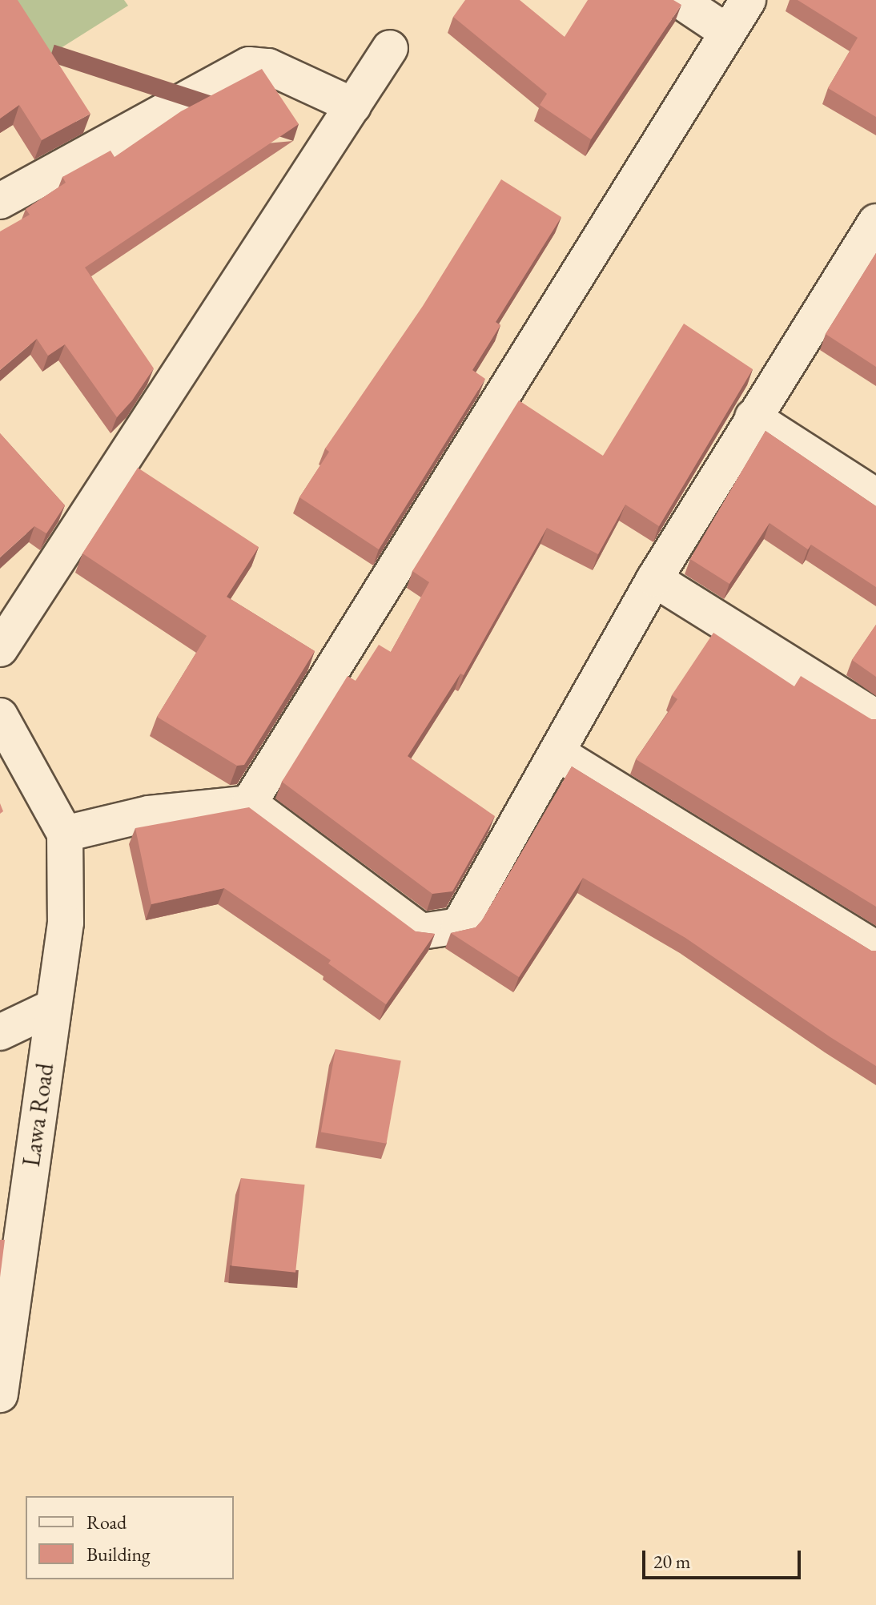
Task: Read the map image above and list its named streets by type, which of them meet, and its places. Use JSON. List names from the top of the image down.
{
  "streets": {
    "street": ["Lawa Road"]
  },
  "legend": ["Road", "Building"],
  "scale_bar": "20 m"
}
